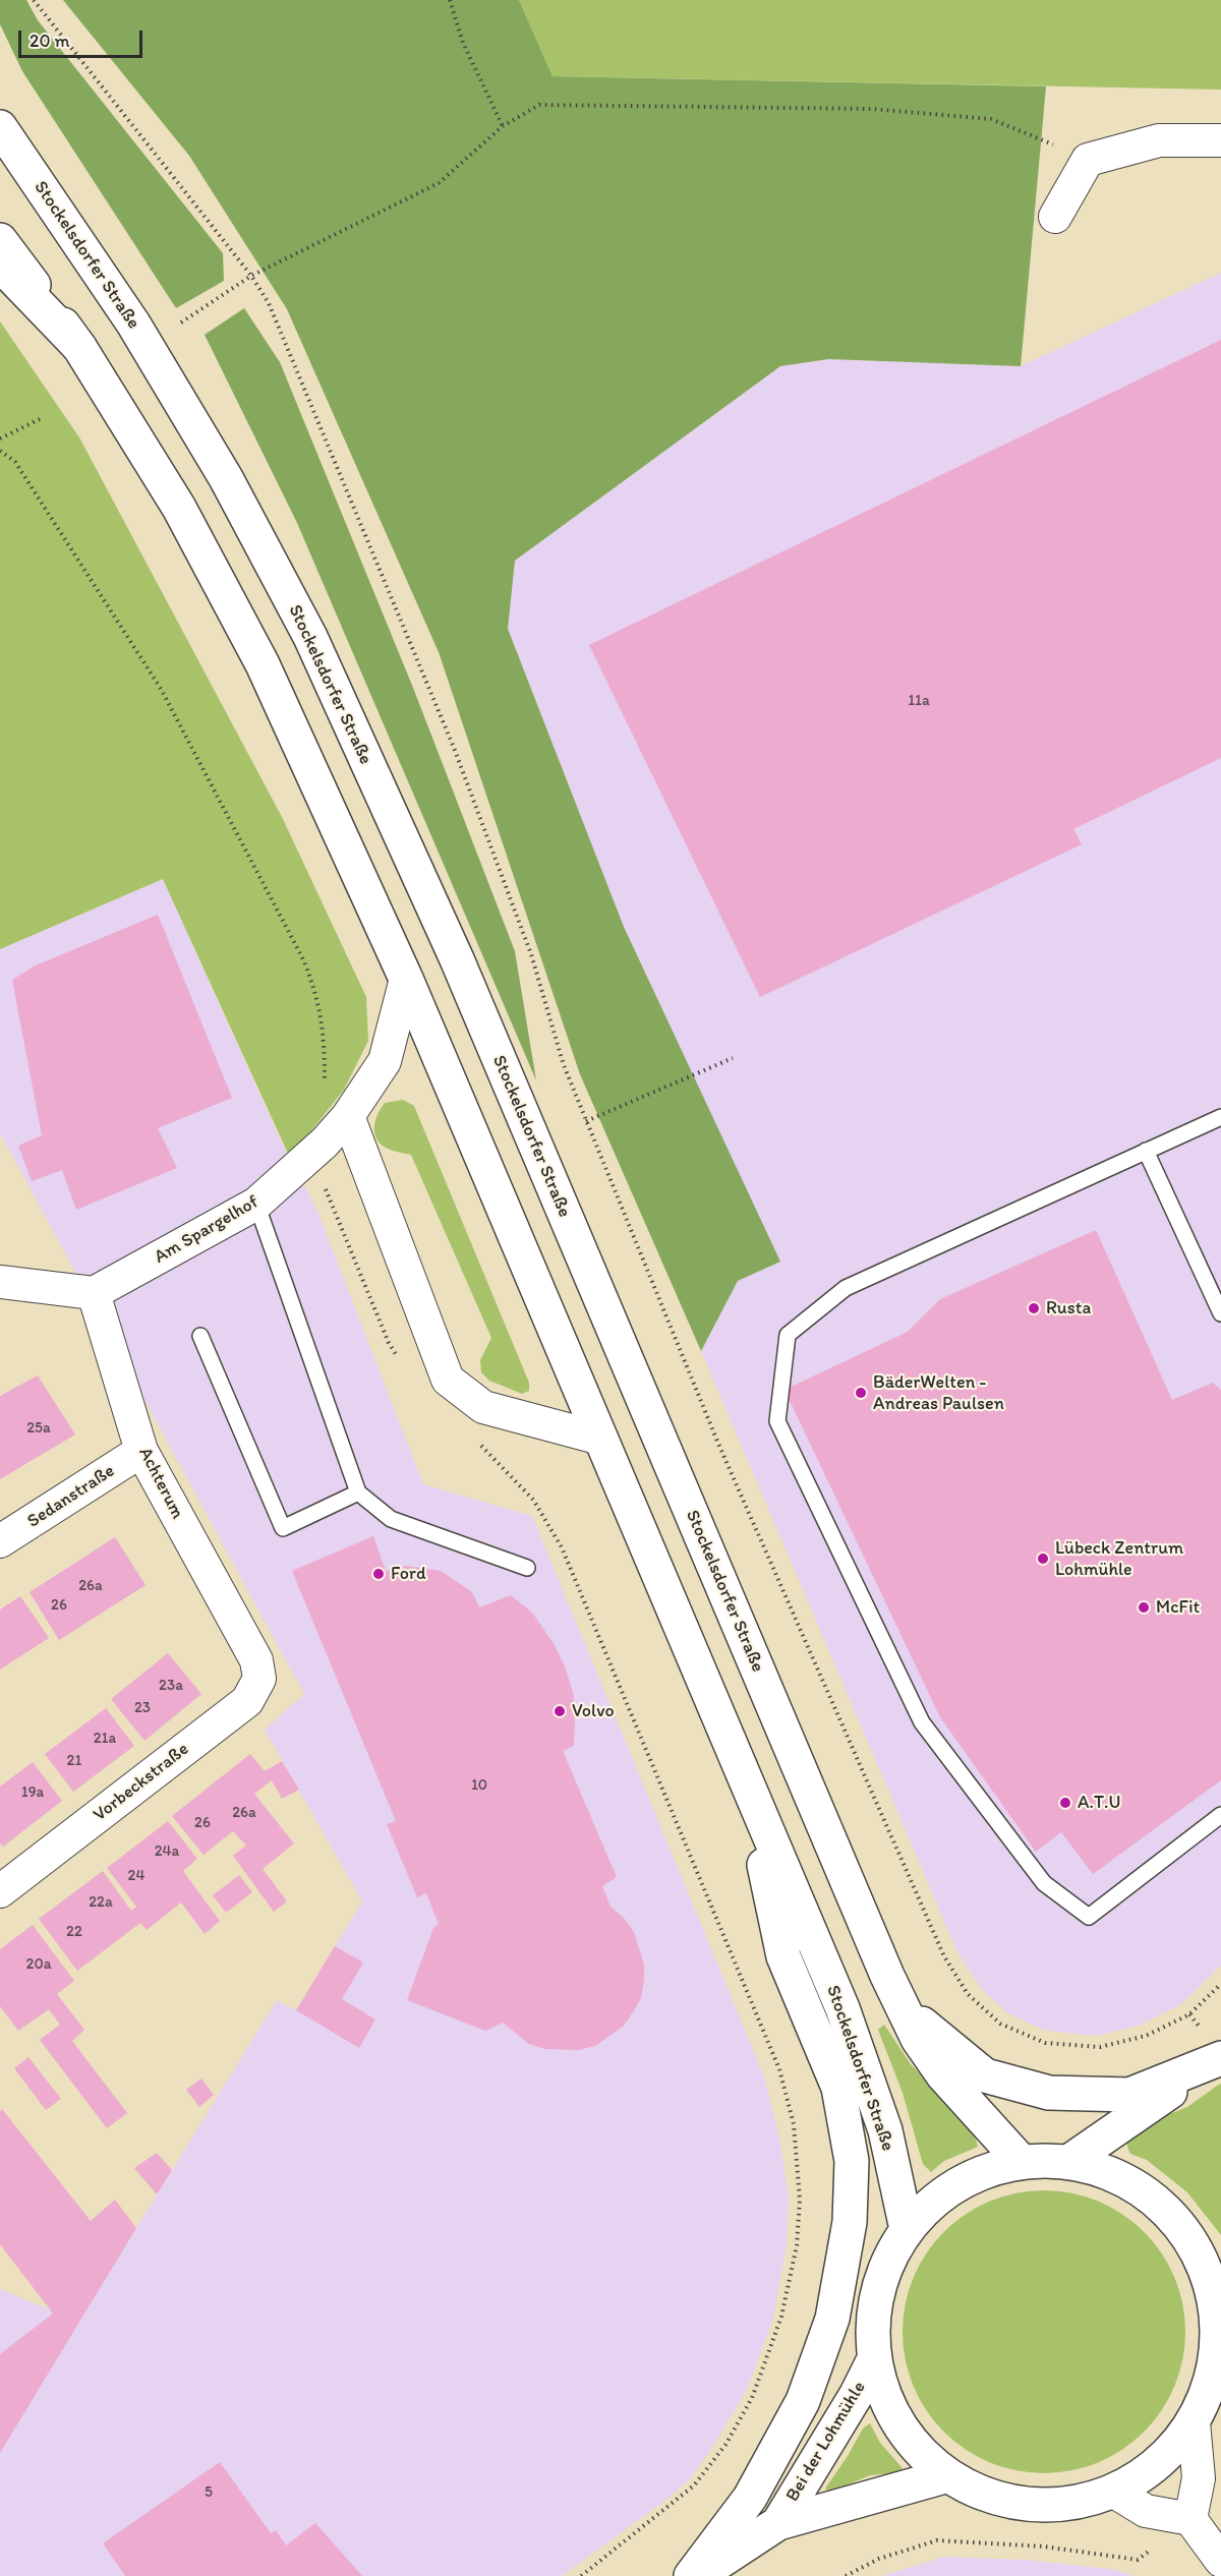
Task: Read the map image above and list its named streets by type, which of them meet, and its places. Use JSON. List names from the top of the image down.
{
  "streets": {
    "main road": ["Stockelsdorfer Straße", "Bei der Lohmühle"],
    "street": [
      "Am Spargelhof",
      "Achterum",
      "Sedanstraße",
      "Vorbeckstraße"
    ]
  },
  "crossings": [
    ["Stockelsdorfer Straße", "Am Spargelhof"],
    ["Am Spargelhof", "Achterum"],
    ["Achterum", "Sedanstraße"],
    ["Achterum", "Vorbeckstraße"]
  ],
  "places": [
    "Rusta",
    "BäderWelten - Andreas Paulsen",
    "Lübeck Zentrum Lohmühle",
    "Ford",
    "McFit",
    "Volvo",
    "A.T.U"
  ],
  "house_numbers": [
    "11a",
    "25a",
    "26a",
    "26",
    "23a",
    "23",
    "21a",
    "21",
    "10",
    "19a",
    "26a",
    "26",
    "24a",
    "24",
    "22a",
    "22",
    "20a",
    "5"
  ],
  "scale_bar": "20 m"
}
